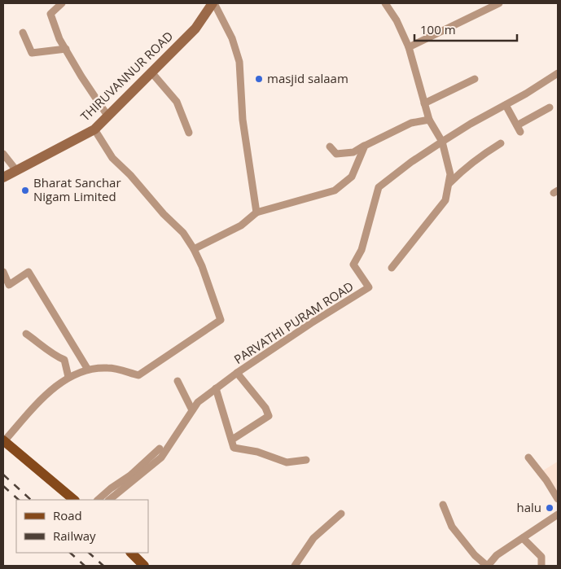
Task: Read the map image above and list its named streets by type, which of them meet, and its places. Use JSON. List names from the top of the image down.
{
  "streets": {
    "street": ["THIRUVANNUR ROAD", "PARVATHI PURAM ROAD"]
  },
  "places": ["masjid salaam", "Bharat Sanchar Nigam Limited", "halu"],
  "legend": ["Road", "Railway"],
  "scale_bar": "100 m"
}
